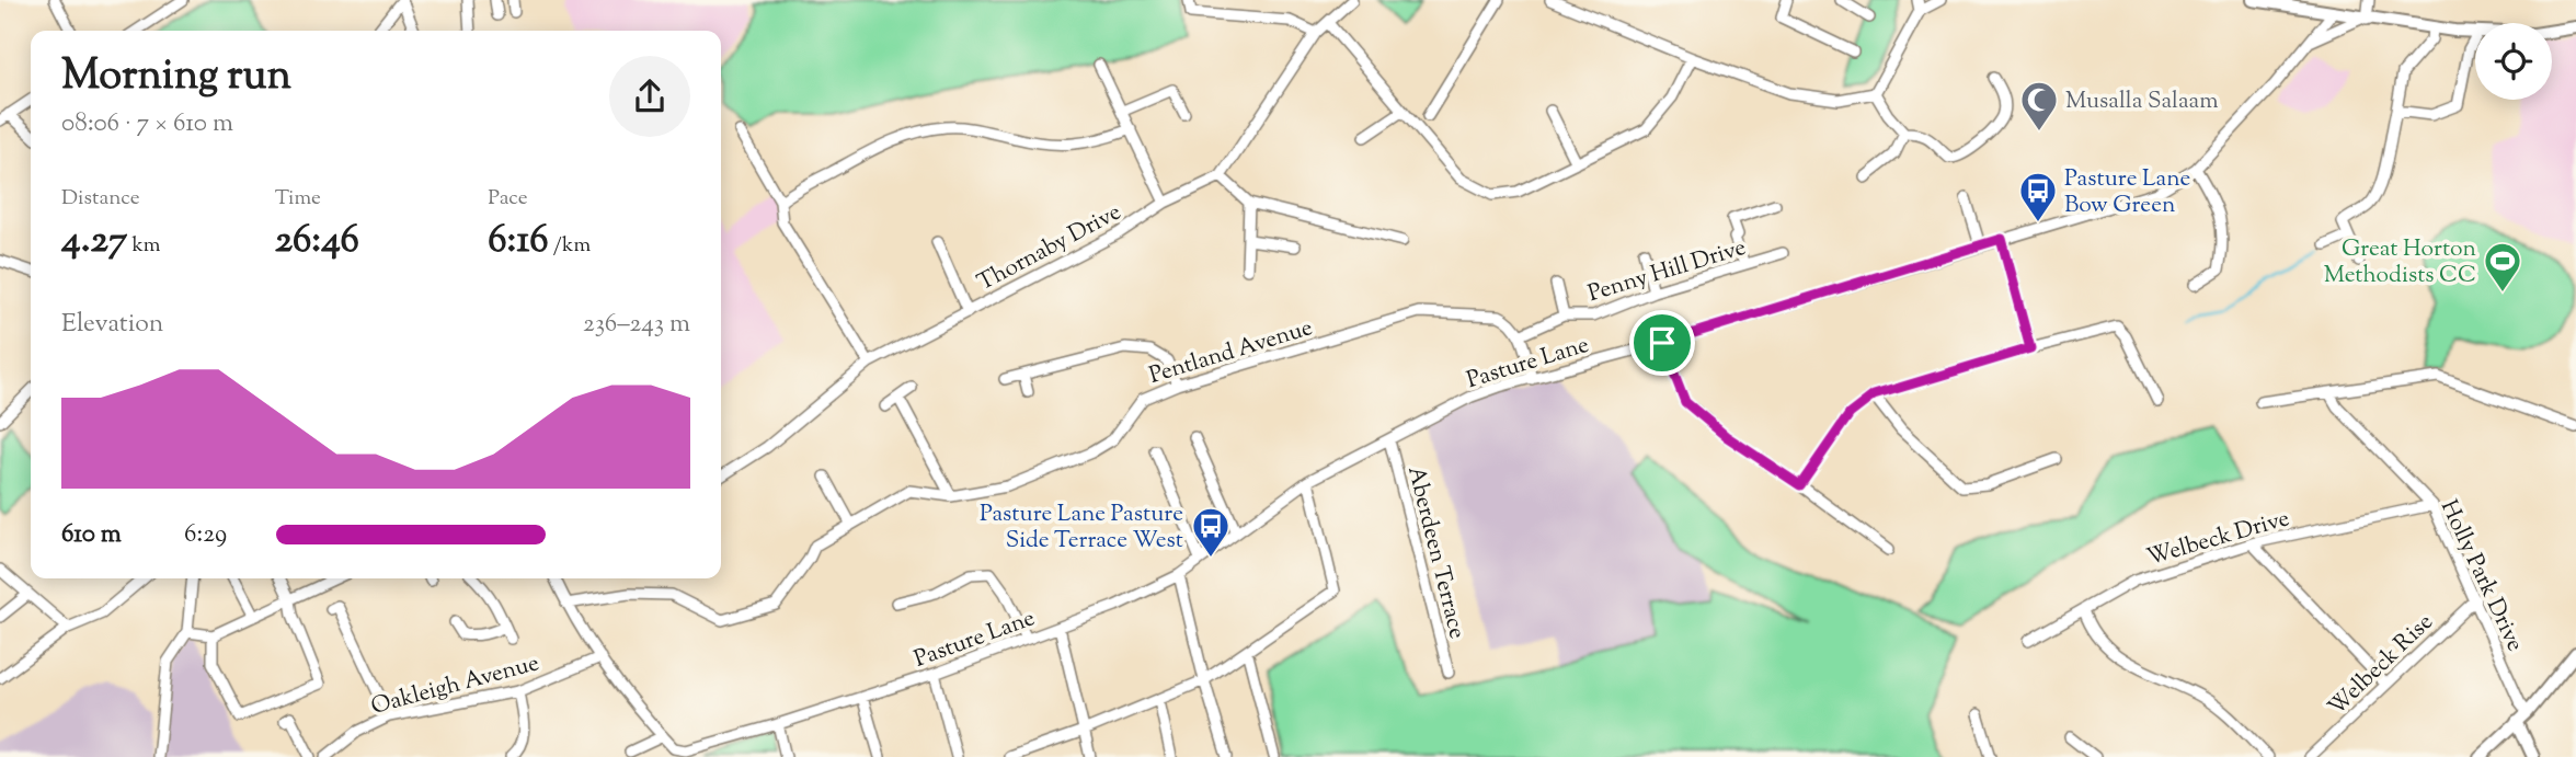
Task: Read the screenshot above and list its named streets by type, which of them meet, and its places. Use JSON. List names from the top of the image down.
{
  "streets": {
    "street": [
      "Thornaby Drive",
      "Penny Hill Drive",
      "Pentland Avenue",
      "Pasture Lane",
      "Welbeck Drive",
      "Aberdeen Terrace",
      "Holly Park Drive",
      "Welbeck Rise",
      "Oakleigh Avenue"
    ]
  },
  "crossings": [
    ["Penny Hill Drive", "Pentland Avenue"],
    ["Pentland Avenue", "Pasture Lane"],
    ["Pasture Lane", "Aberdeen Terrace"],
    ["Pasture Lane", "Oakleigh Avenue"],
    ["Welbeck Drive", "Holly Park Drive"],
    ["Holly Park Drive", "Welbeck Rise"]
  ],
  "places": {
    "mosque": ["Musalla Salaam"],
    "bus stop": ["Pasture Lane Bow Green", "Pasture Lane Pasture Side Terrace West"],
    "sports": ["Great Horton Methodists CC"]
  },
  "page": {
    "heading": ["Morning run", "08:06 · 7 × 610 m"],
    "stats": [
      ["Distance", "4.27 km"],
      ["Time", "26:46"],
      ["Pace", "6:16 /km"]
    ],
    "chart": ["Elevation", "236–243 m"],
    "list": [
      {
        "name": "610 m",
        "note": "6:29"
      }
    ]
  }
}
